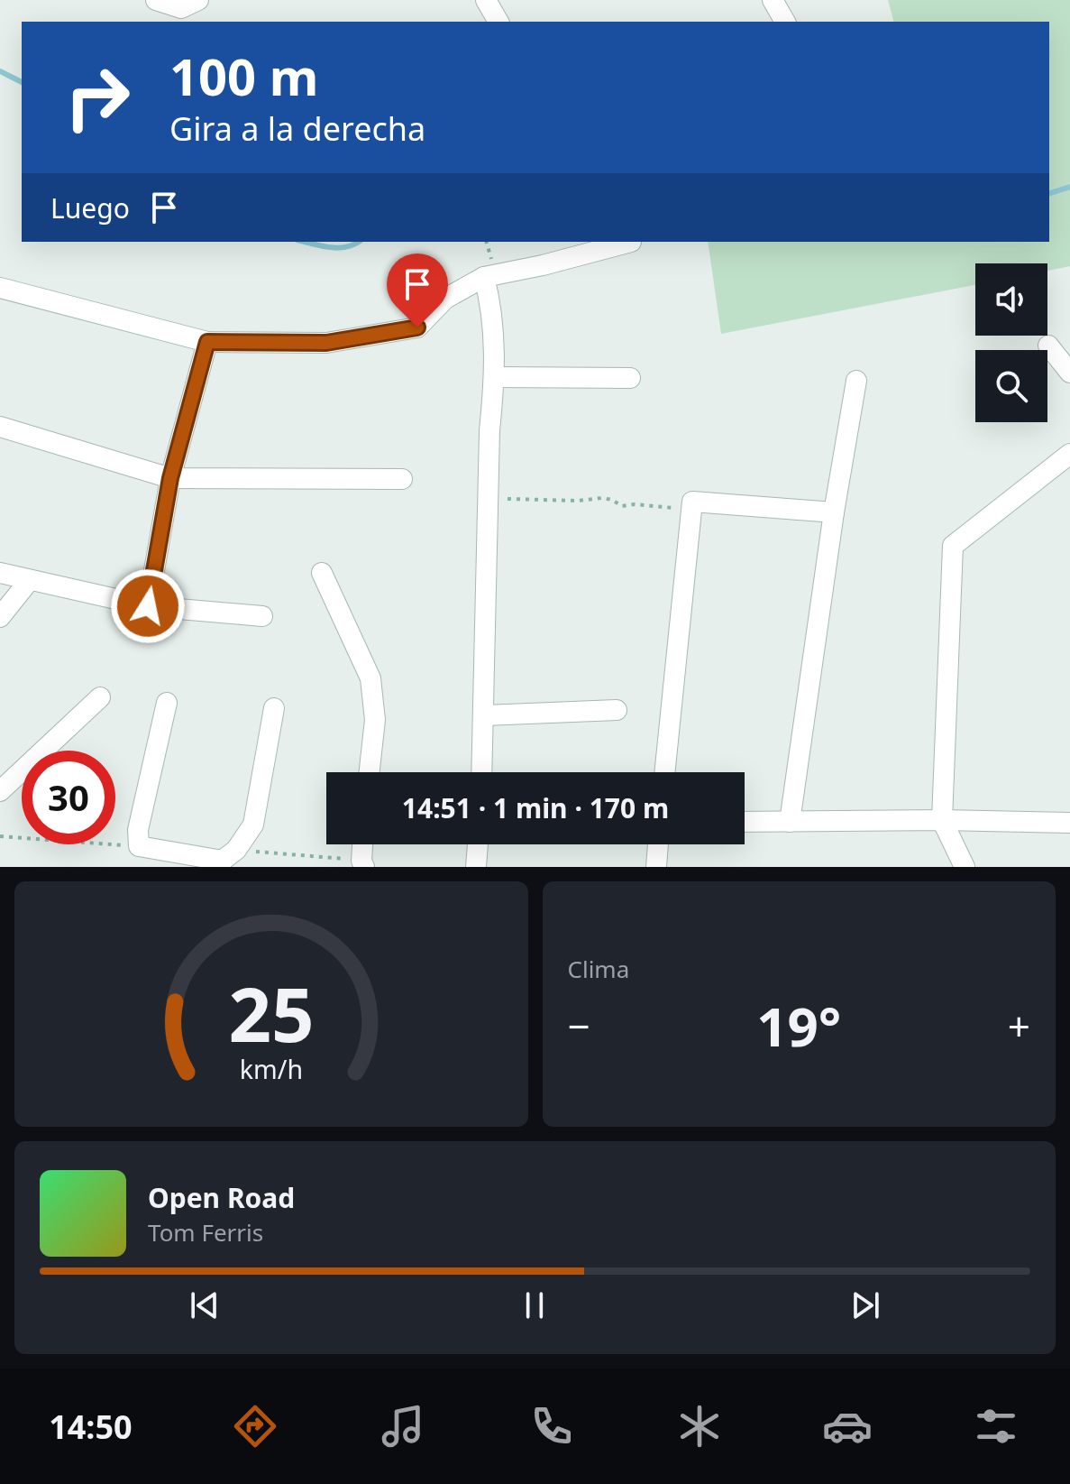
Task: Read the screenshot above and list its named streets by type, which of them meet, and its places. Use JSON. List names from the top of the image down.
{
  "page": {
    "turn": ["100 m", "Gira a la derecha"],
    "then": "Luego",
    "limit": "30",
    "trip": "14:51 · 1 min · 170 m",
    "tile": "Clima",
    "heat": ["−", "19°", "+"],
    "song": ["Open Road", "Tom Ferris"],
    "tabs": "14:50",
    "gauge": ["25", "km/h"]
  }
}
